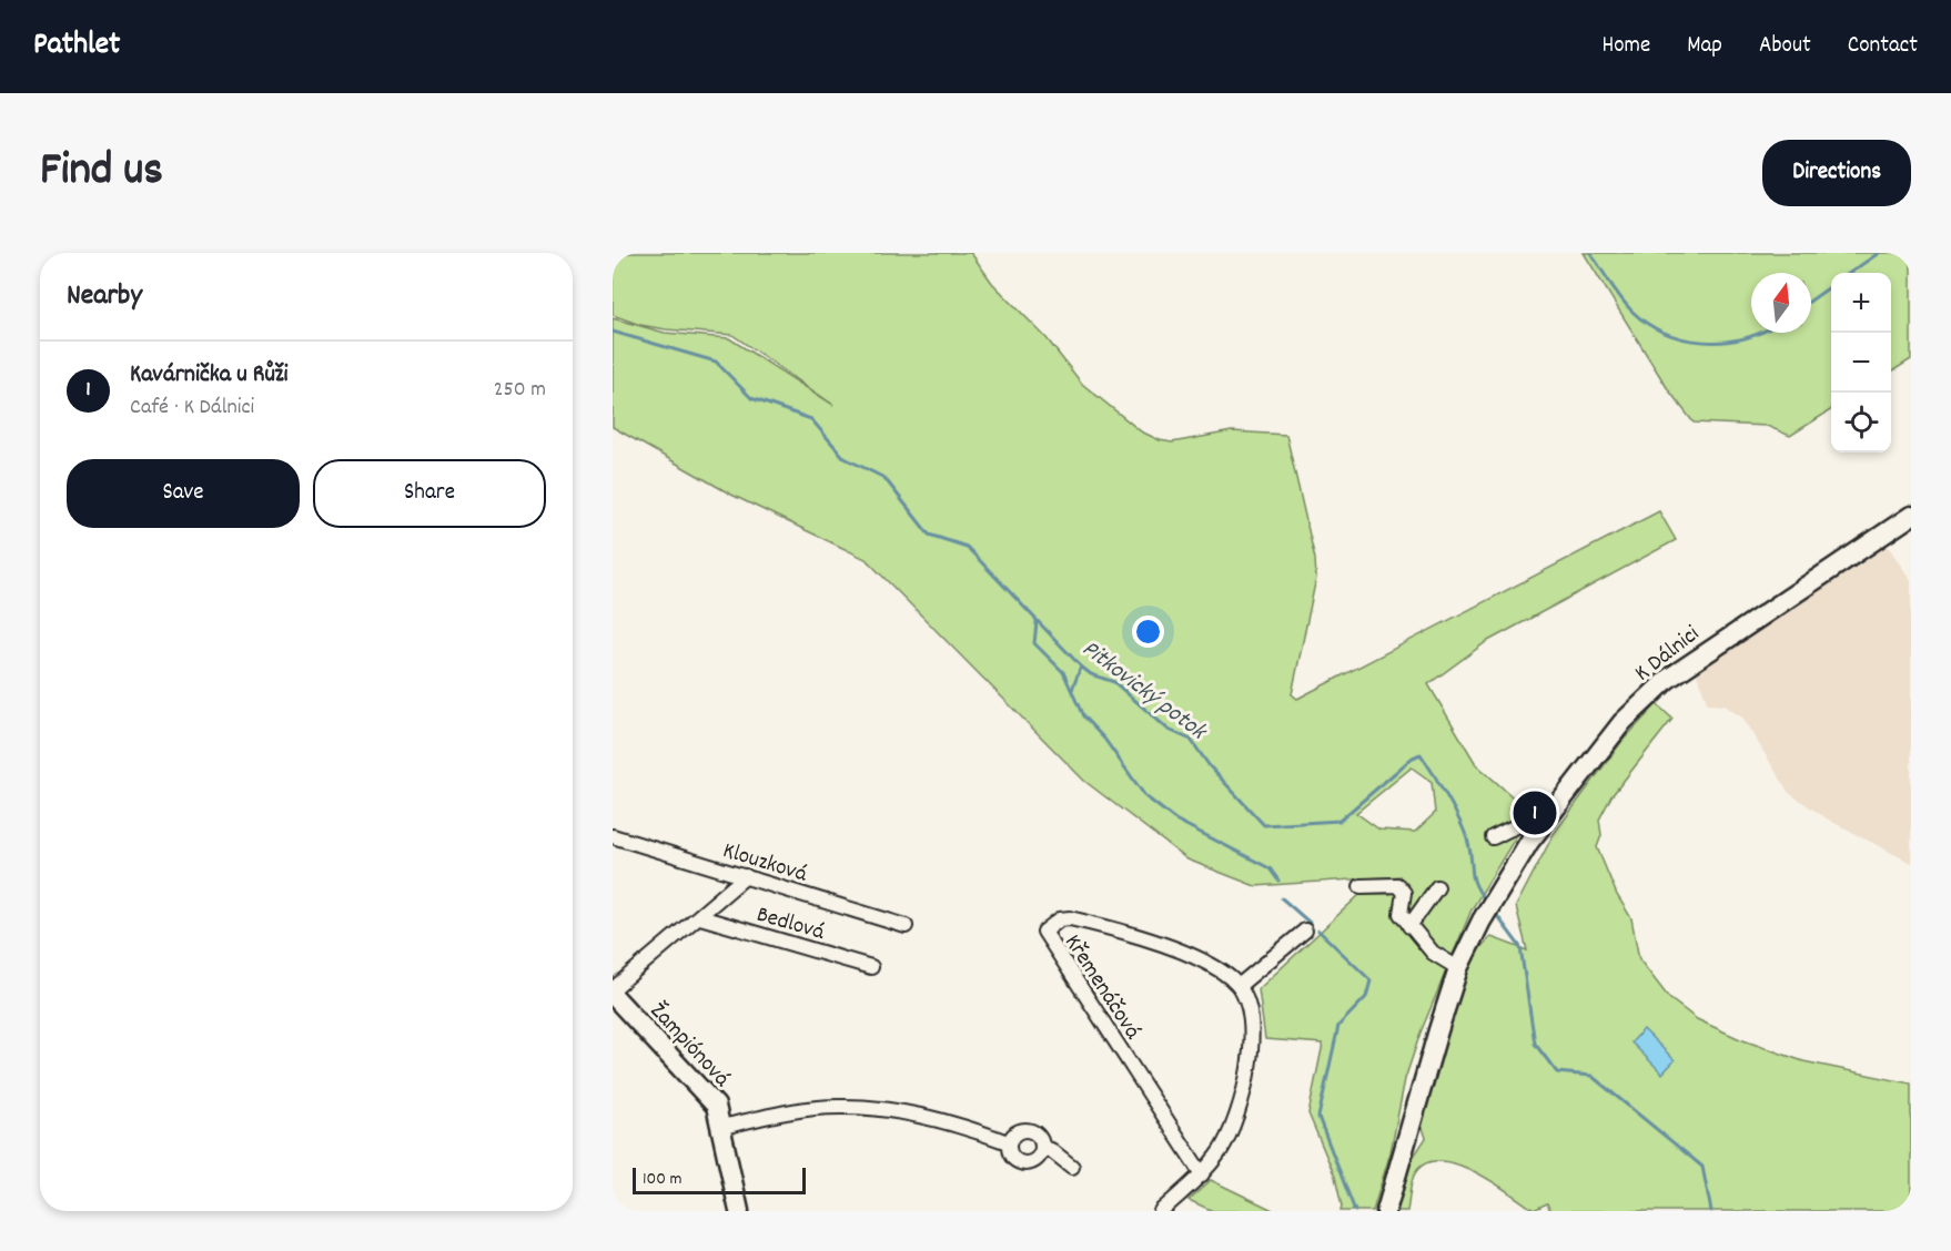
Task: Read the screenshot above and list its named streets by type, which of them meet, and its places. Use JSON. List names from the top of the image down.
{
  "streets": {
    "street": [
      "K Dálnici",
      "Klouzková",
      "Bedlová",
      "Křemenáčová",
      "Žampiónová"
    ]
  },
  "crossings": [
    ["Klouzková", "Bedlová"],
    ["Bedlová", "Žampiónová"]
  ],
  "water": ["Pitkovický potok"],
  "scale_bar": "100 m",
  "north": "top",
  "page": {
    "header": "Pathlet",
    "nav": [
      "Home",
      "Map",
      "About",
      "Contact"
    ],
    "title": "Find us",
    "buttons": [
      "Directions",
      ["Save", "Share"]
    ],
    "heading": "Nearby",
    "map_buttons": ["+", "−"],
    "list": [
      {
        "mark": "1",
        "name": "Kavárnička u Růži",
        "note": "Café · K Dálnici",
        "value": "250 m"
      }
    ],
    "pins": "1",
    "scale": "100 m"
  }
}
